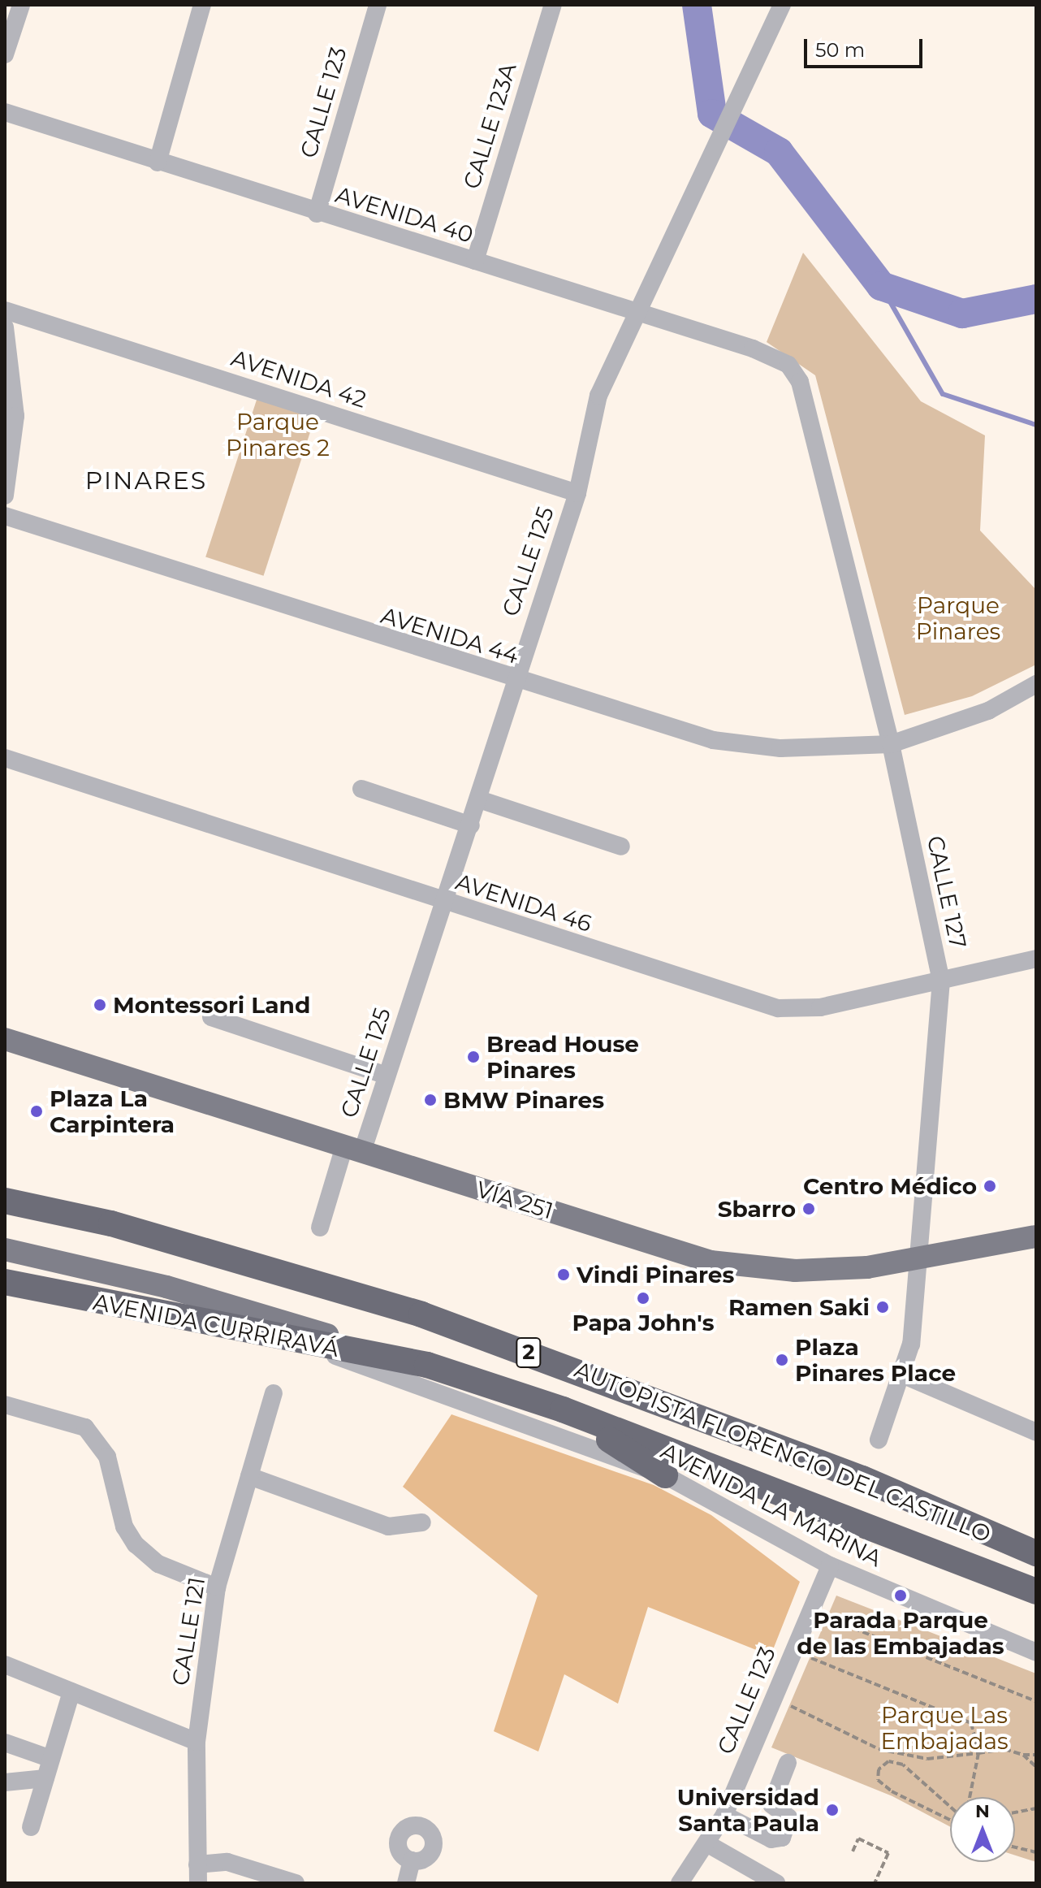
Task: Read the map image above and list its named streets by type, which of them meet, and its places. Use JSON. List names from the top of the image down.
{
  "streets": {
    "highway": ["AVENIDA CURRIRAVÁ", "2", "AUTOPISTA FLORENCIO DEL CASTILLO"],
    "main road": ["VÍA 251"],
    "street": [
      "CALLE 123",
      "CALLE 123A",
      "AVENIDA 40",
      "AVENIDA 42",
      "CALLE 125",
      "AVENIDA 44",
      "CALLE 127",
      "AVENIDA 46",
      "AVENIDA LA MARINA",
      "CALLE 121"
    ]
  },
  "crossings": [
    ["CALLE 123", "AVENIDA 40"],
    ["CALLE 123", "AVENIDA LA MARINA"],
    ["CALLE 123A", "AVENIDA 40"],
    ["AVENIDA 40", "CALLE 125"],
    ["AVENIDA 40", "CALLE 127"],
    ["AVENIDA 42", "CALLE 125"],
    ["CALLE 125", "AVENIDA 44"],
    ["CALLE 125", "AVENIDA 46"],
    ["CALLE 125", "VÍA 251"],
    ["AVENIDA 44", "CALLE 127"],
    ["CALLE 127", "AVENIDA 46"],
    ["CALLE 127", "VÍA 251"],
    ["AVENIDA CURRIRAVÁ", "AUTOPISTA FLORENCIO DEL CASTILLO"],
    ["AVENIDA CURRIRAVÁ", "AVENIDA LA MARINA"]
  ],
  "districts": ["PINARES"],
  "parks": ["Parque Pinares 2", "Parque Pinares", "Parque Las Embajadas"],
  "places": [
    "Montessori Land",
    "Bread House Pinares",
    "BMW Pinares",
    "Plaza La Carpintera",
    "Centro Médico",
    "Sbarro",
    "Vindi Pinares",
    "Papa John's",
    "Ramen Saki",
    "Plaza Pinares Place",
    "Parada Parque de las Embajadas",
    "Universidad Santa Paula"
  ],
  "scale_bar": "50 m",
  "north": "top"
}
